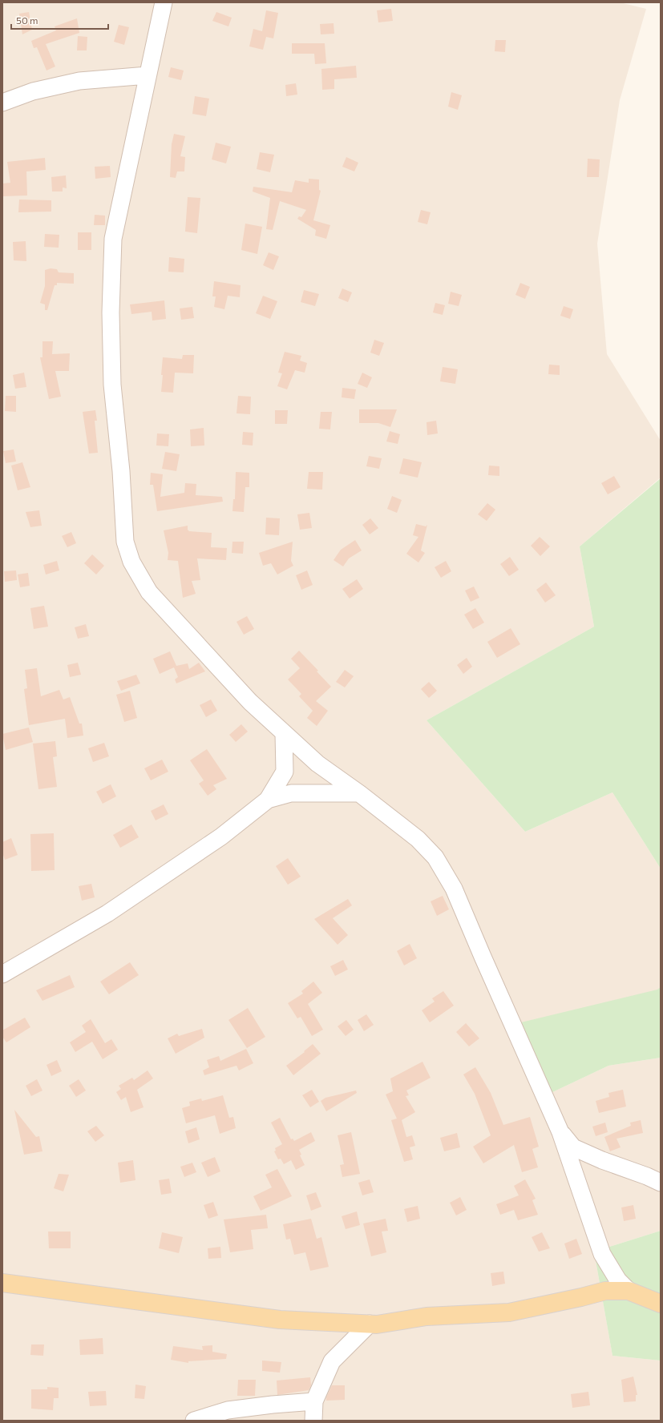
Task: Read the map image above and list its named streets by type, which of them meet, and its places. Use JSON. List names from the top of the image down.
{
  "scale_bar": "50 m"
}
